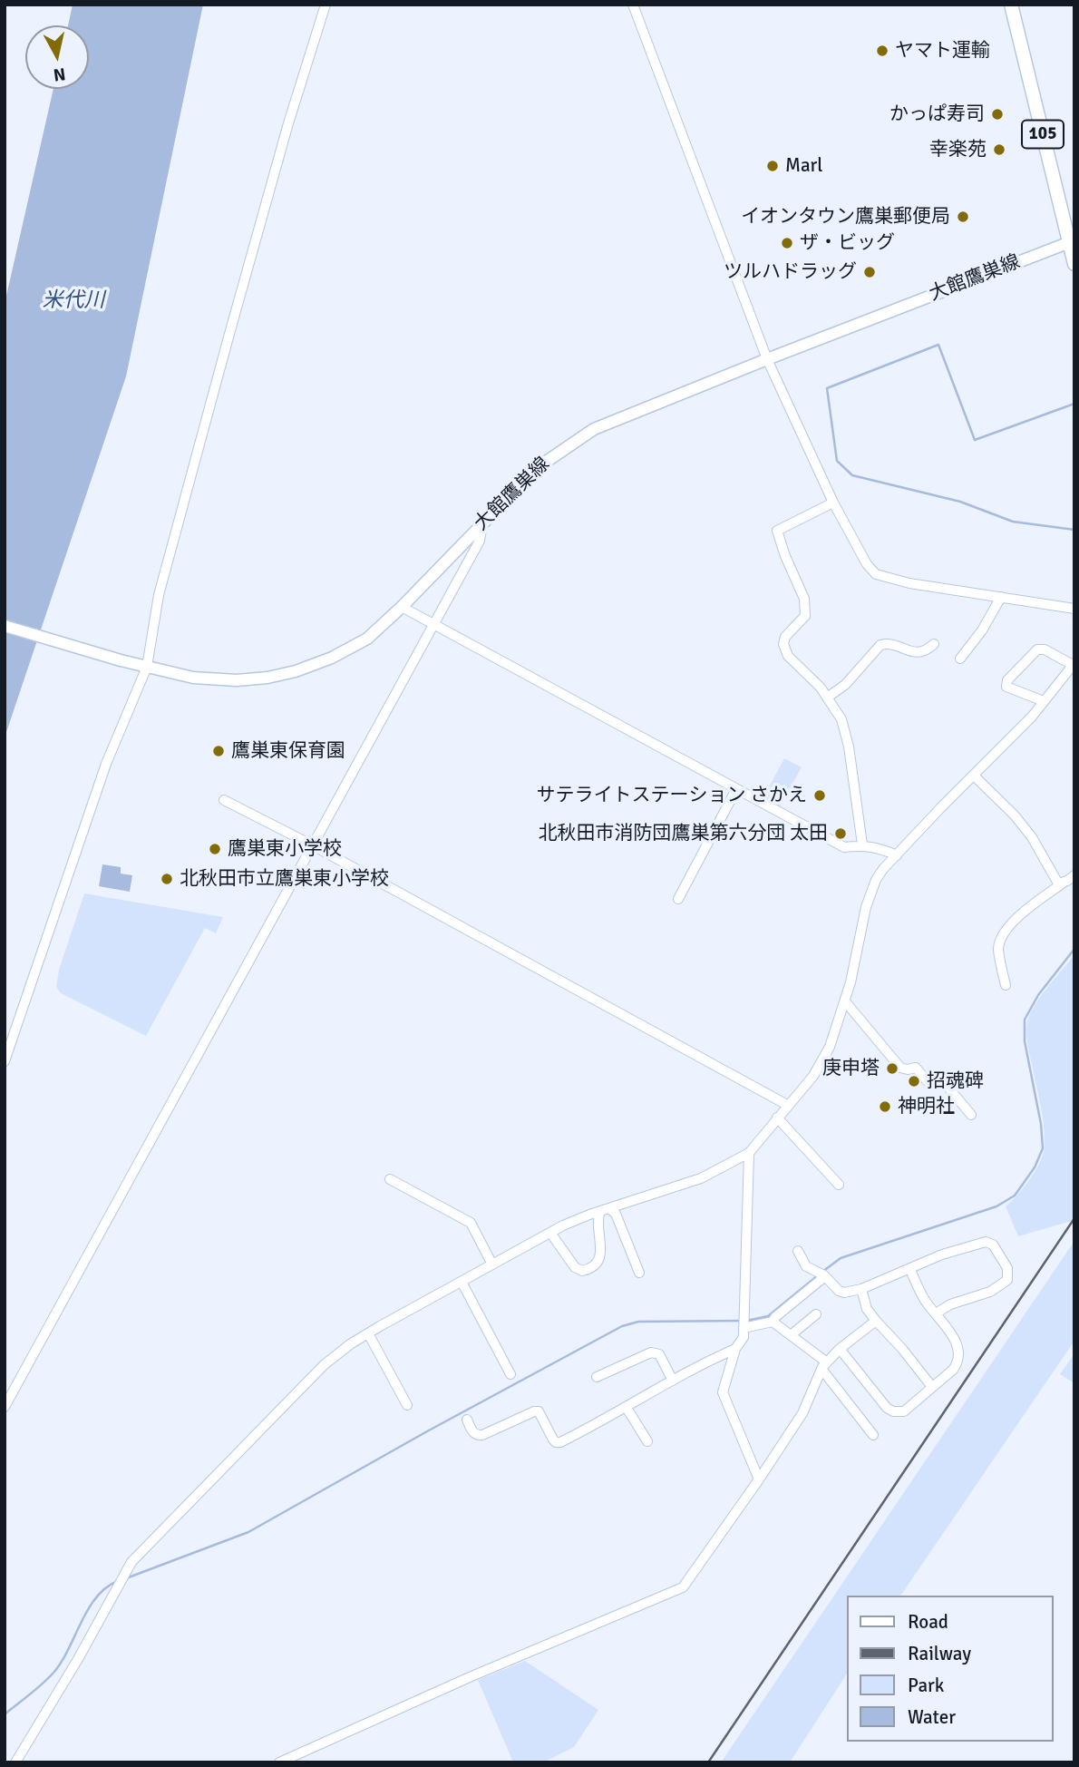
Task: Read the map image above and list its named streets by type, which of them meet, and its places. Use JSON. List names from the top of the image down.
{
  "streets": {
    "highway": ["105"],
    "main road": ["大館鷹巣線"]
  },
  "crossings": [
    ["105", "大館鷹巣線"]
  ],
  "water": ["米代川"],
  "places": [
    "ヤマト運輸",
    "かっぱ寿司",
    "幸楽苑",
    "Marl",
    "イオンタウン鷹巣郵便局",
    "ザ・ビッグ",
    "ツルハドラッグ",
    "鷹巣東保育園",
    "サテライトステーション さかえ",
    "北秋田市消防団鷹巣第六分団 太田",
    "鷹巣東小学校",
    "北秋田市立鷹巣東小学校",
    "庚申塔",
    "招魂碑",
    "神明社"
  ],
  "legend": [
    "Road",
    "Railway",
    "Park",
    "Water"
  ],
  "north": "bottom"
}
